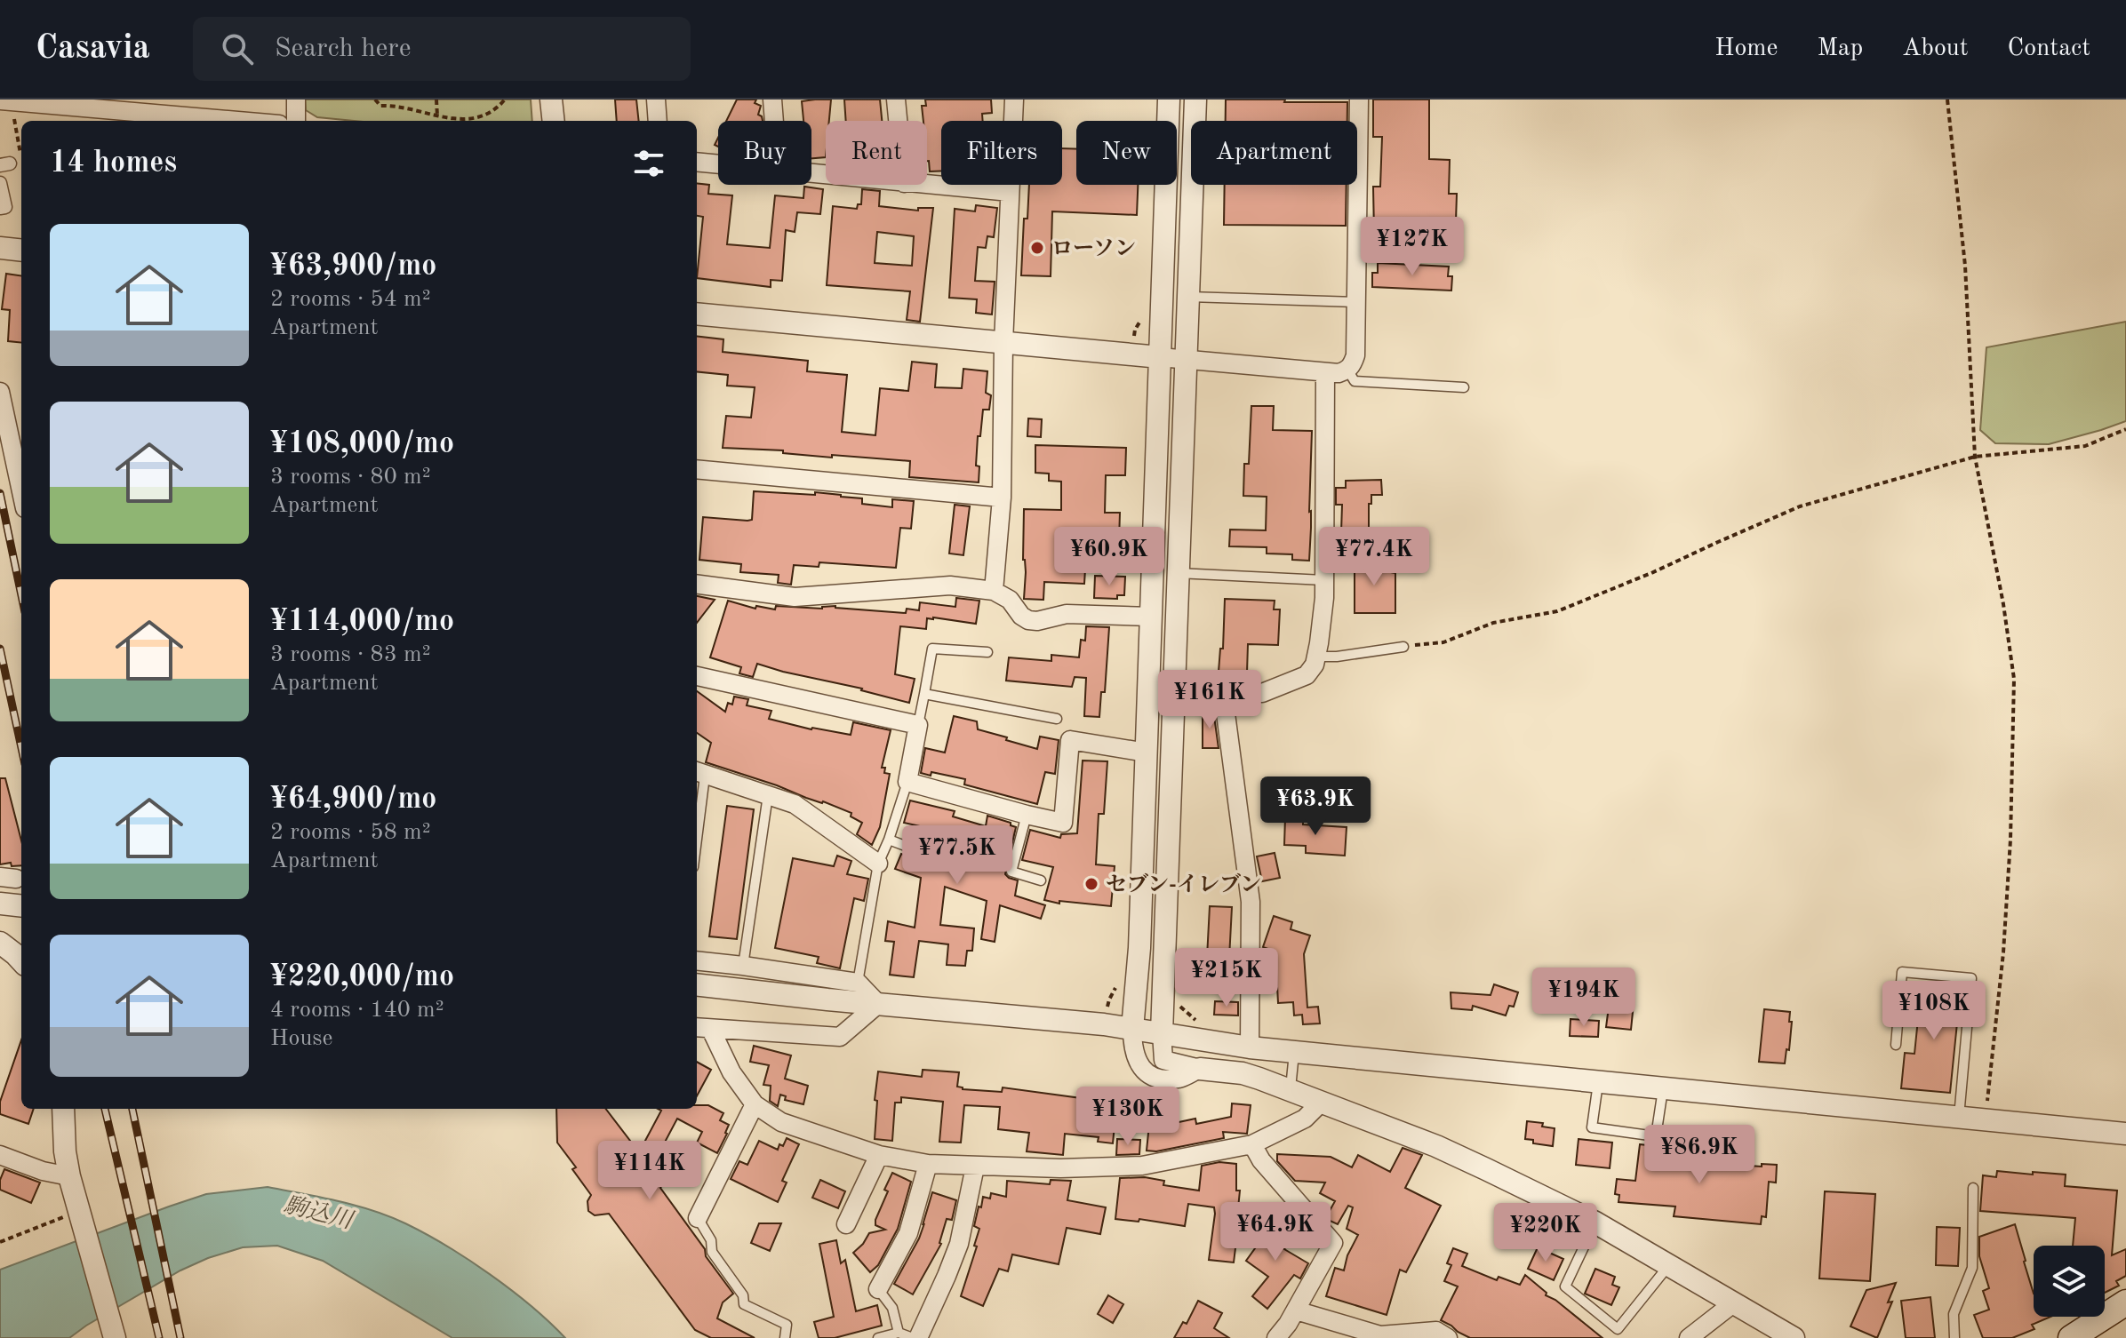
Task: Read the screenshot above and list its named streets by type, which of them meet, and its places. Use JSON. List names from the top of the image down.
{
  "water": ["駒込川"],
  "places": ["ローソン", "セブン-イレブン"],
  "page": {
    "header": "Casavia",
    "search": "Search here",
    "nav": [
      "Home",
      "Map",
      "About",
      "Contact"
    ],
    "chip": [
      "Buy",
      "Rent",
      "Filters",
      "New",
      "Apartment"
    ],
    "heading": "14 homes",
    "list": [
      {
        "name": "¥63,900/mo",
        "note": "2 rooms · 54 m² · Apartment"
      },
      {
        "name": "¥108,000/mo",
        "note": "3 rooms · 80 m² · Apartment"
      },
      {
        "name": "¥114,000/mo",
        "note": "3 rooms · 83 m² · Apartment"
      },
      {
        "name": "¥64,900/mo",
        "note": "2 rooms · 58 m² · Apartment"
      },
      {
        "name": "¥220,000/mo",
        "note": "4 rooms · 140 m² · House"
      }
    ],
    "price": [
      "¥127K",
      "¥60.9K",
      "¥77.4K",
      "¥161K",
      "¥63.9K",
      "¥77.5K",
      "¥215K",
      "¥194K",
      "¥108K",
      "¥130K",
      "¥86.9K",
      "¥114K",
      "¥64.9K",
      "¥220K"
    ]
  }
}
